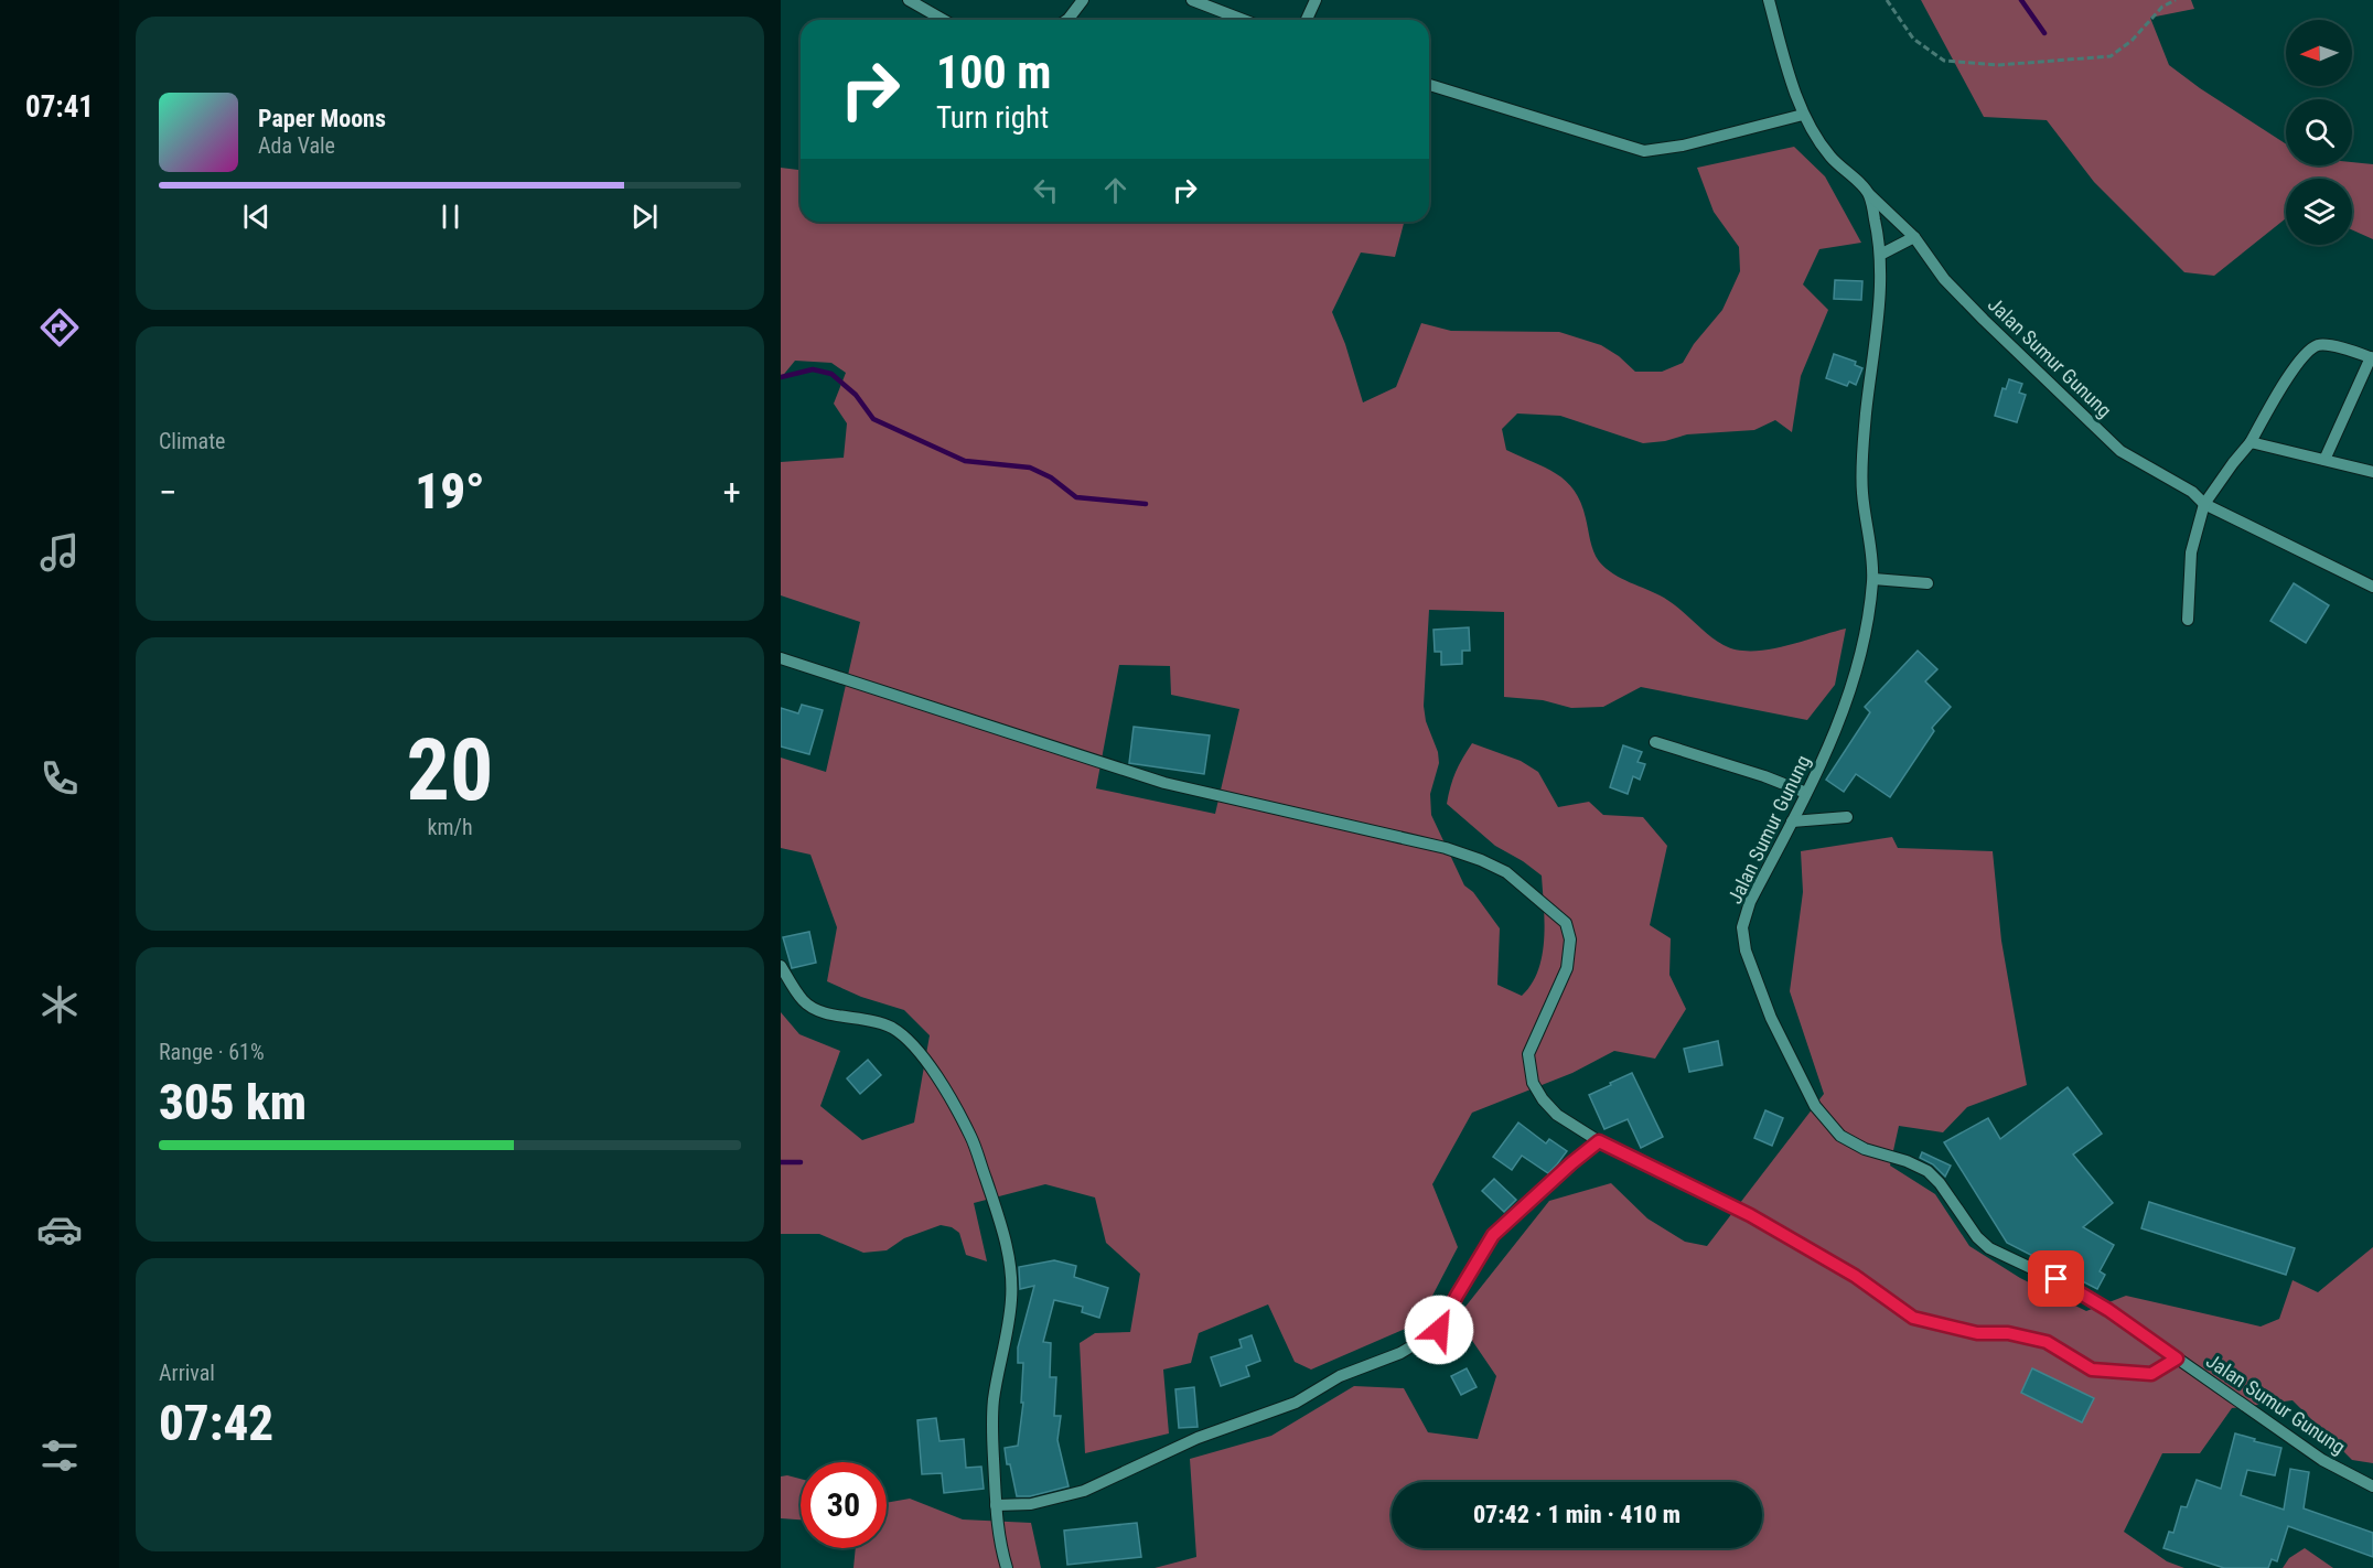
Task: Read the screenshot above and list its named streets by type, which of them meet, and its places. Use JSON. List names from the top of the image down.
{
  "streets": {
    "street": ["Jalan Sumur Gunung"]
  },
  "north": "left",
  "page": {
    "tabs": "07:41",
    "turn": ["100 m", "Turn right"],
    "song": ["Paper Moons", "Ada Vale"],
    "tile": [
      "Climate",
      ["20", "km/h"],
      ["Range · 61%", "305 km"],
      ["Arrival", "07:42"]
    ],
    "heat": ["−", "19°", "+"],
    "limit": "30",
    "trip": "07:42 · 1 min · 410 m"
  }
}
